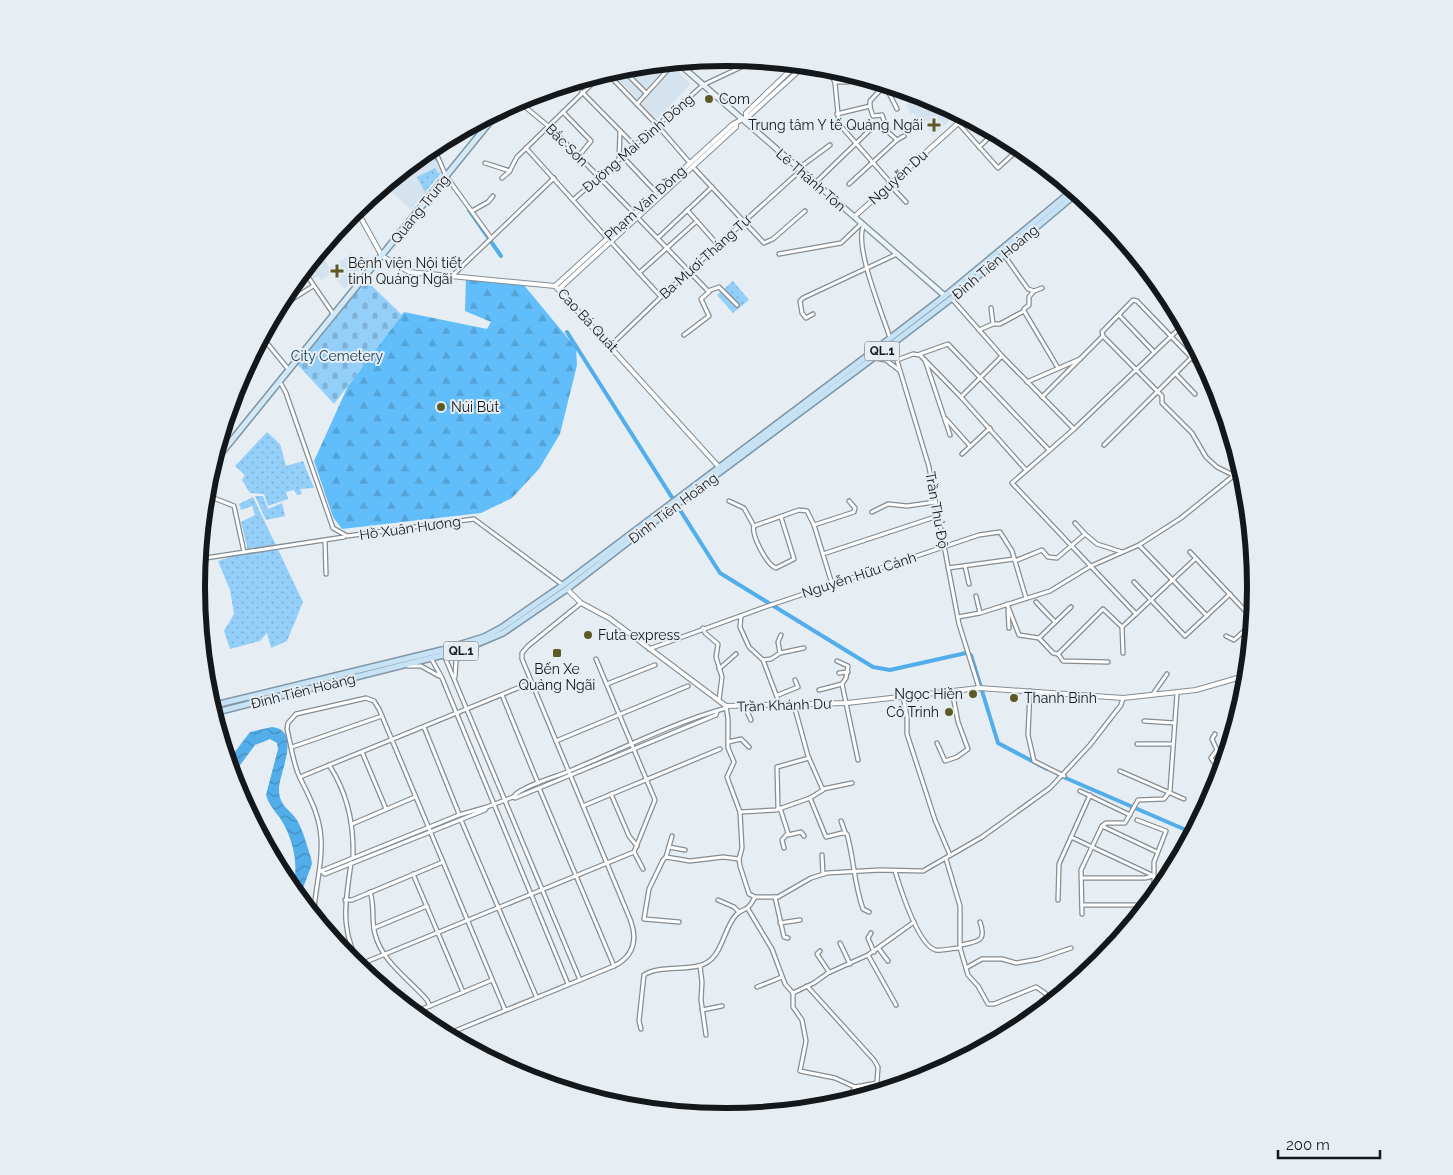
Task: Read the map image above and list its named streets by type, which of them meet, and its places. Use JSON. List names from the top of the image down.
{
  "streets": {
    "highway": ["Đinh Tiên Hoàng", "QL.1"],
    "main road": ["Lê Thánh Tôn", "Quang Trung"],
    "street": [
      "Đường Mai Đình Dõng",
      "Bắc Sơn",
      "Nguyễn Du",
      "Phạm Văn Đồng",
      "Ba Mươi Tháng Tư",
      "Cao Bá Quát",
      "Trần Thủ Độ",
      "Hồ Xuân Hương",
      "Nguyễn Hữu Cảnh",
      "Trần Khánh Dư"
    ]
  },
  "crossings": [
    ["Đường Mai Đình Dõng", "Bắc Sơn"],
    ["Đường Mai Đình Dõng", "Lê Thánh Tôn"],
    ["Bắc Sơn", "Phạm Văn Đồng"],
    ["Nguyễn Du", "Lê Thánh Tôn"],
    ["Lê Thánh Tôn", "Phạm Văn Đồng"],
    ["Lê Thánh Tôn", "Ba Mươi Tháng Tư"],
    ["Lê Thánh Tôn", "Đinh Tiên Hoàng"],
    ["Phạm Văn Đồng", "Cao Bá Quát"],
    ["Quang Trung", "Cao Bá Quát"],
    ["Quang Trung", "Hồ Xuân Hương"],
    ["Ba Mươi Tháng Tư", "Cao Bá Quát"],
    ["Đinh Tiên Hoàng", "Cao Bá Quát"],
    ["Đinh Tiên Hoàng", "Trần Thủ Độ"],
    ["Đinh Tiên Hoàng", "Hồ Xuân Hương"],
    ["Đinh Tiên Hoàng", "Trần Khánh Dư"],
    ["Trần Thủ Độ", "Nguyễn Hữu Cảnh"],
    ["Trần Thủ Độ", "Trần Khánh Dư"],
    ["Hồ Xuân Hương", "Trần Khánh Dư"]
  ],
  "parks": ["City Cemetery"],
  "places": {
    "other": [
      "Com",
      "Núi Bút",
      "Futa express",
      "Ngọc Hiền",
      "Thanh Bình",
      "Cô Trinh"
    ],
    "health": ["Trung tâm Y tế Quảng Ngãi", "Bệnh viện Nội tiết tỉnh Quảng Ngãi"],
    "transit": ["Bến Xe Quảng Ngãi"]
  },
  "scale_bar": "200 m"
}
